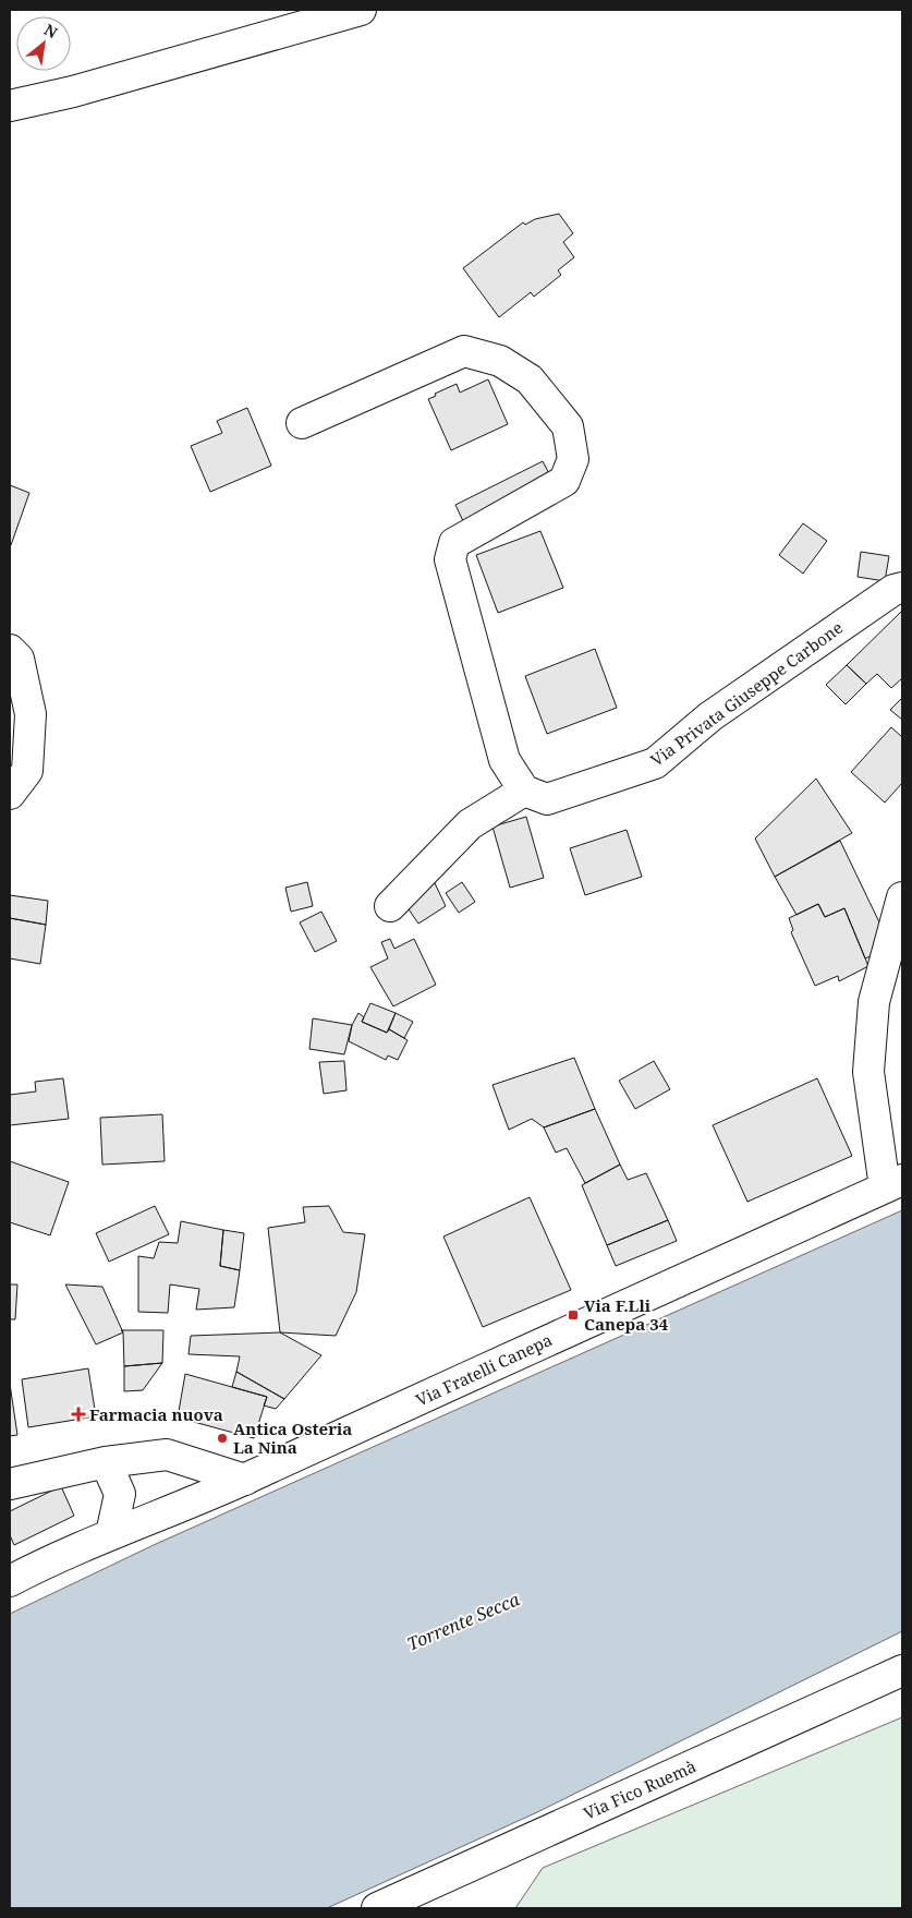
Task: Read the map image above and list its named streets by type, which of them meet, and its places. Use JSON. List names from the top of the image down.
{
  "streets": {
    "main road": ["Via Privata Giuseppe Carbone", "Via Fratelli Canepa", "Via Fico Ruemà"]
  },
  "water": ["Torrente Secca"],
  "places": {
    "transit": ["Via F.Lli Canepa 34"],
    "health": ["Farmacia nuova"],
    "other": ["Antica Osteria La Nina"]
  },
  "north": "top right"
}
